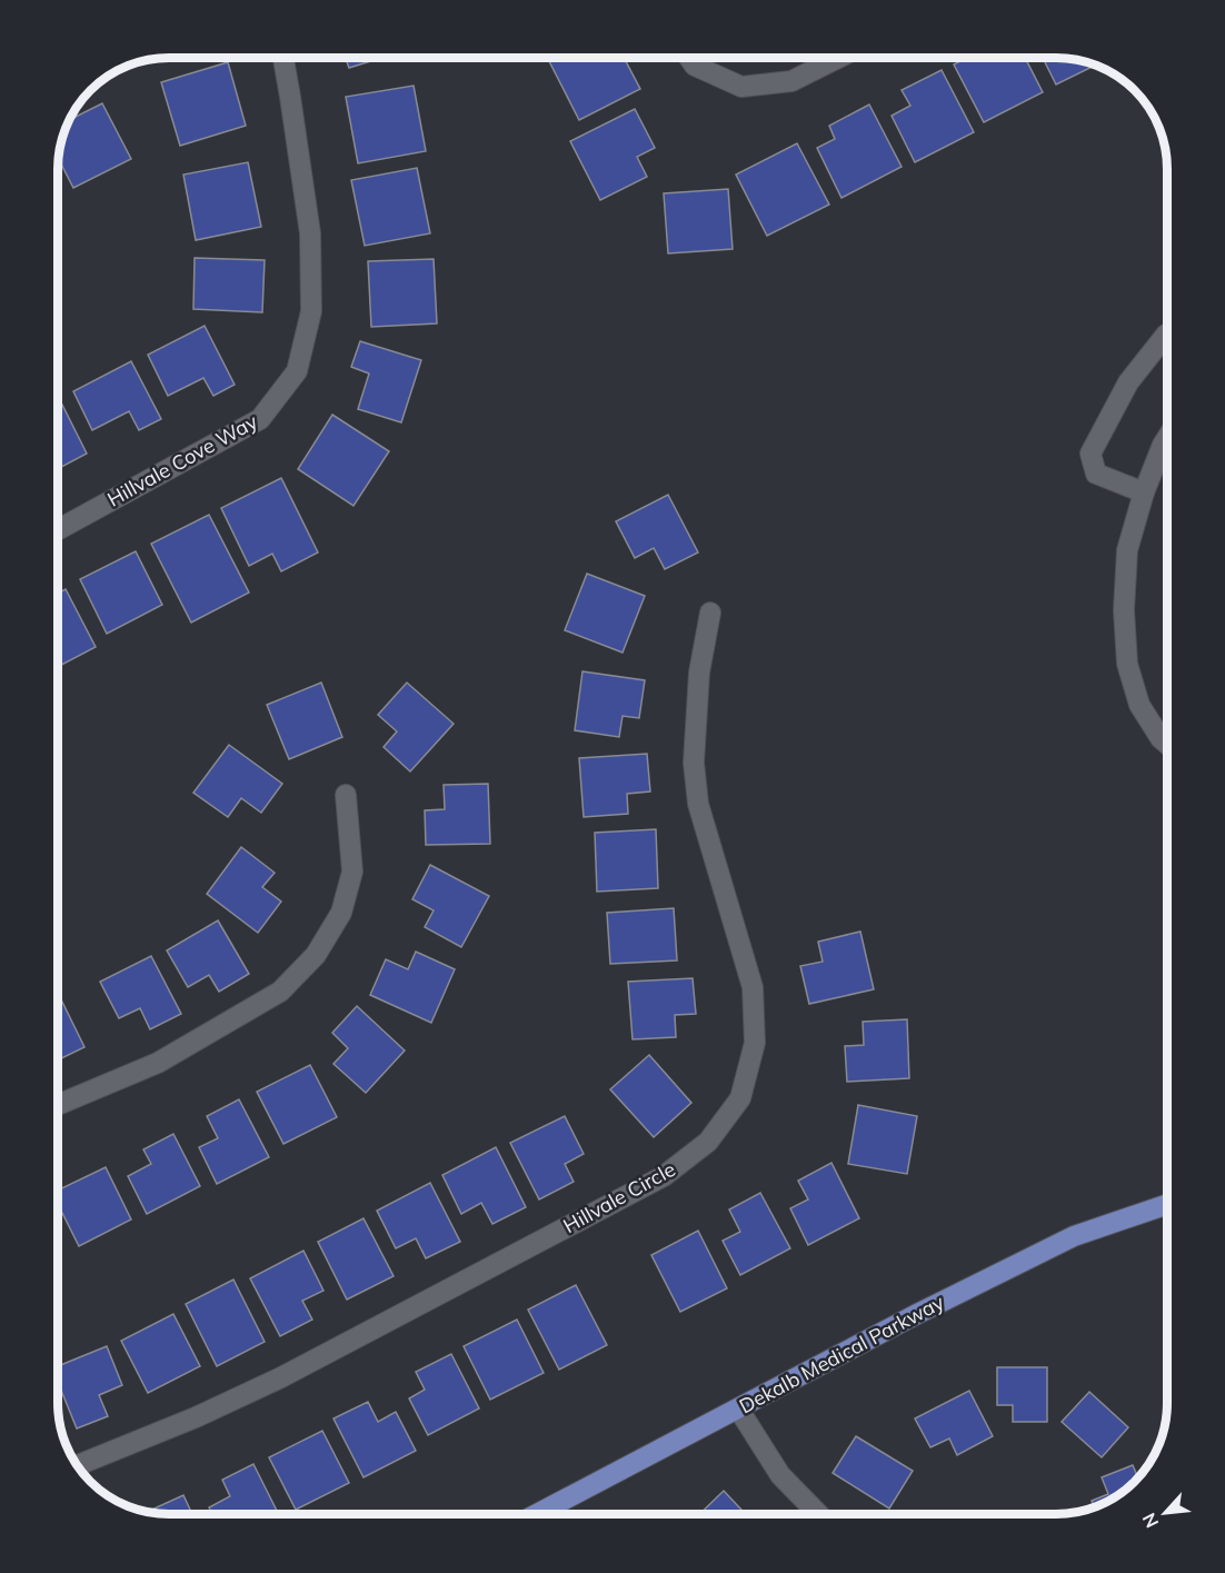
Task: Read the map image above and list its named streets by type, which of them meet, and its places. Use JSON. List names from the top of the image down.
{
  "streets": {
    "main road": ["Dekalb Medical Parkway"],
    "street": ["Hillvale Cove Way", "Hillvale Circle"]
  },
  "north": "bottom left"
}
